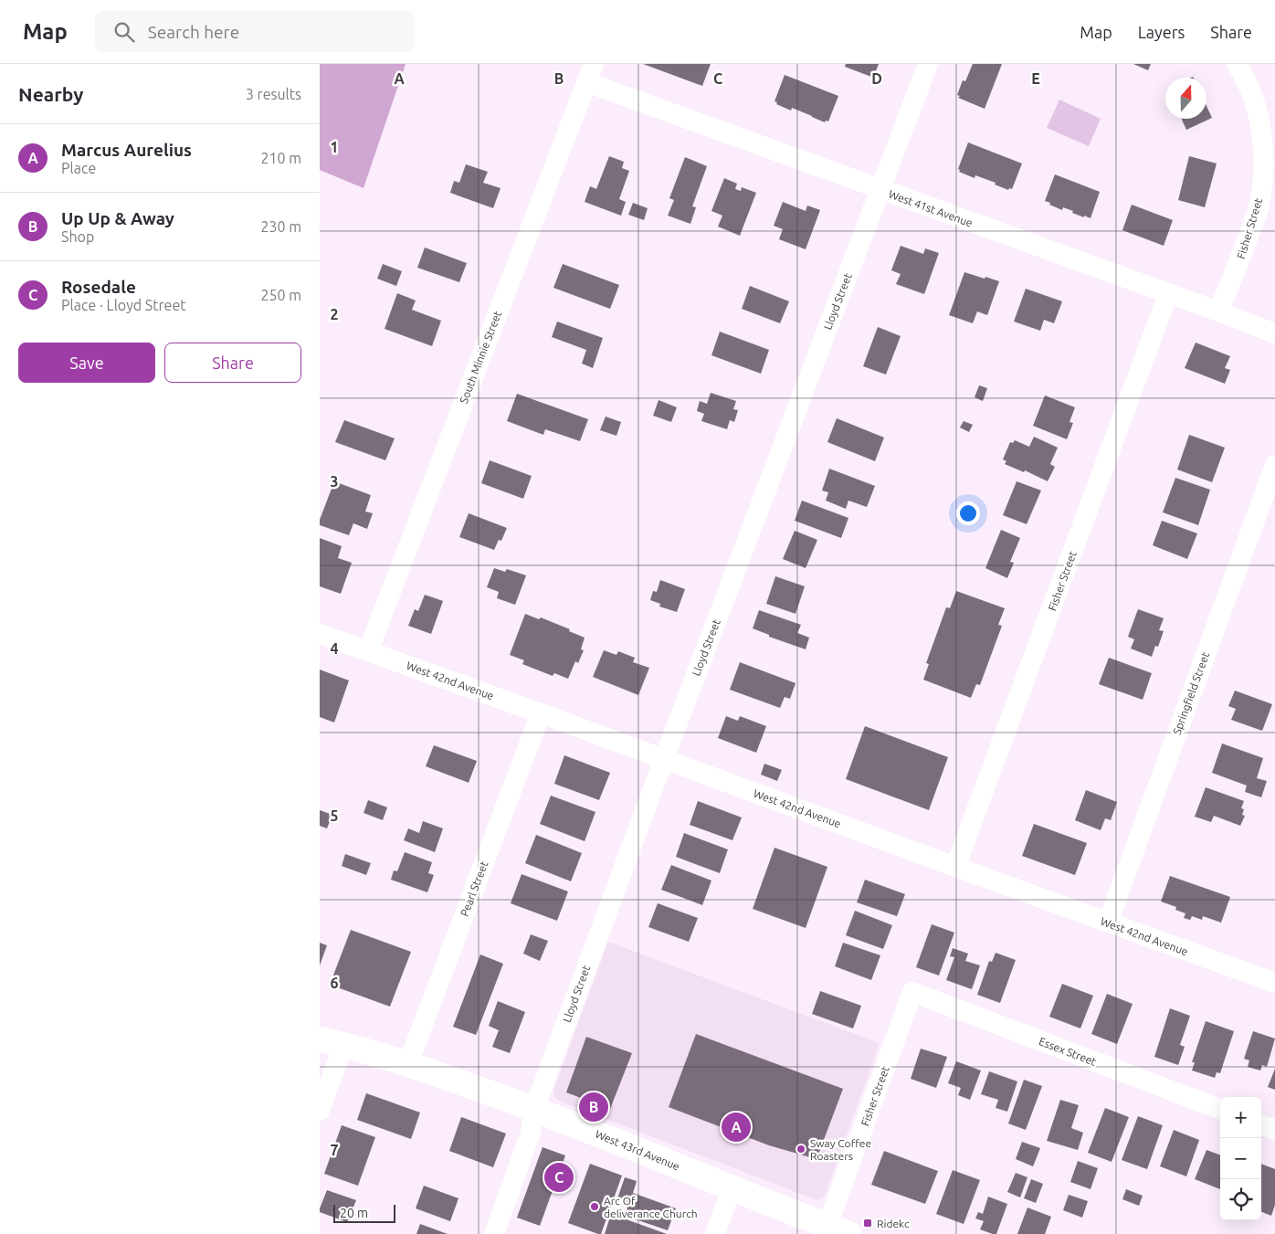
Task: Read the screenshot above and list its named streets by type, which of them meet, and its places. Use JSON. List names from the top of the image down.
{
  "streets": {
    "street": [
      "West 41st Avenue",
      "Fisher Street",
      "Lloyd Street",
      "South Minnie Street",
      "West 42nd Avenue",
      "Springfield Street",
      "Pearl Street",
      "Essex Street",
      "West 43rd Avenue"
    ]
  },
  "crossings": [
    ["West 41st Avenue", "Fisher Street"],
    ["West 41st Avenue", "Lloyd Street"],
    ["West 41st Avenue", "South Minnie Street"],
    ["Fisher Street", "West 42nd Avenue"],
    ["Fisher Street", "Essex Street"],
    ["Fisher Street", "West 43rd Avenue"],
    ["Lloyd Street", "West 42nd Avenue"],
    ["Lloyd Street", "West 43rd Avenue"],
    ["South Minnie Street", "West 42nd Avenue"],
    ["West 42nd Avenue", "Springfield Street"],
    ["West 42nd Avenue", "Pearl Street"],
    ["Pearl Street", "West 43rd Avenue"]
  ],
  "places": {
    "other": ["Sway Coffee Roasters", "Arc Of deliverance Church"],
    "transit": ["Ridekc"]
  },
  "scale_bar": "20 m",
  "north": "top",
  "page": {
    "header": "Map",
    "search": "Search here",
    "nav": ["Map", "Layers", "Share"],
    "heading": ["Nearby", "3 results"],
    "list": [
      {
        "mark": "A",
        "name": "Marcus Aurelius",
        "note": "Place",
        "value": "210 m"
      },
      {
        "mark": "B",
        "name": "Up Up & Away",
        "note": "Shop",
        "value": "230 m"
      },
      {
        "mark": "C",
        "name": "Rosedale",
        "note": "Place · Lloyd Street",
        "value": "250 m"
      }
    ],
    "buttons": ["Save", "Share"],
    "pins": ["B", "A", "C"],
    "map_buttons": ["+", "−"],
    "scale": "20 m"
  },
  "grid": {
    "columns": [
      "A",
      "B",
      "C",
      "D",
      "E"
    ],
    "rows": [
      "1",
      "2",
      "3",
      "4",
      "5",
      "6",
      "7"
    ]
  }
}
